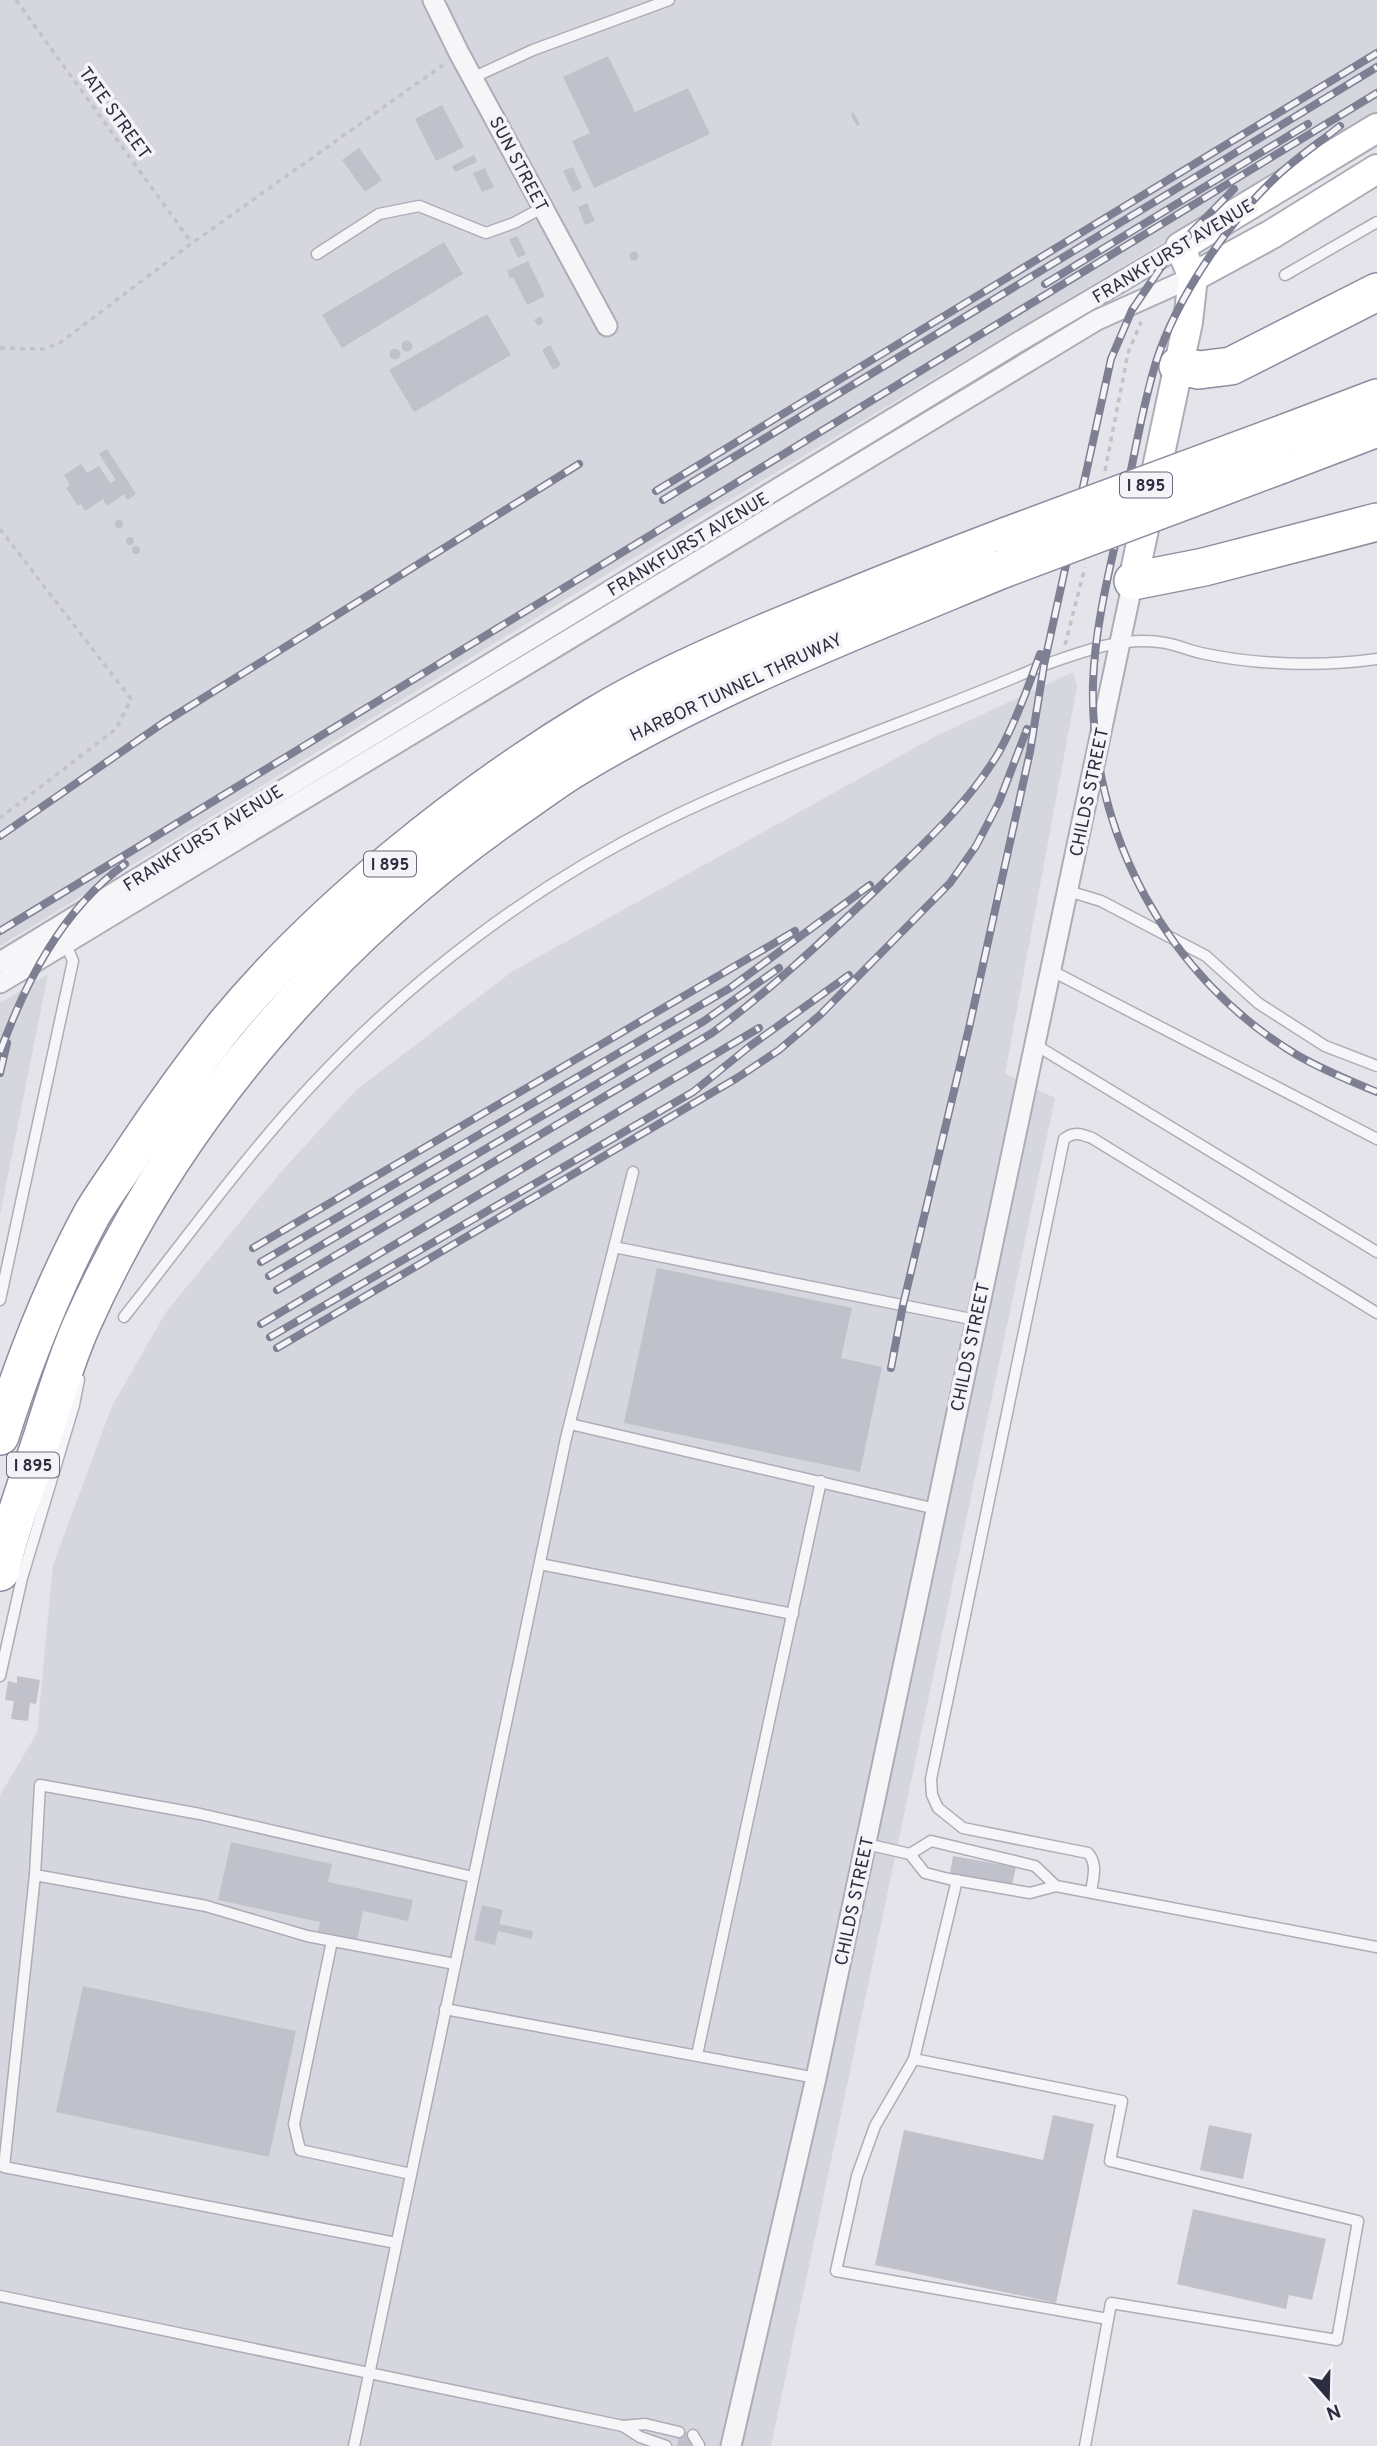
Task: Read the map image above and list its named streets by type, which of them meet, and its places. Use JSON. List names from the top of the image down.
{
  "streets": {
    "highway": ["I 895", "HARBOR TUNNEL THRUWAY"],
    "main road": ["FRANKFURST AVENUE", "CHILDS STREET"],
    "street": ["SUN STREET"],
    "path": ["TATE STREET"]
  },
  "crossings": [
    ["FRANKFURST AVENUE", "CHILDS STREET"]
  ],
  "north": "bottom"
}
